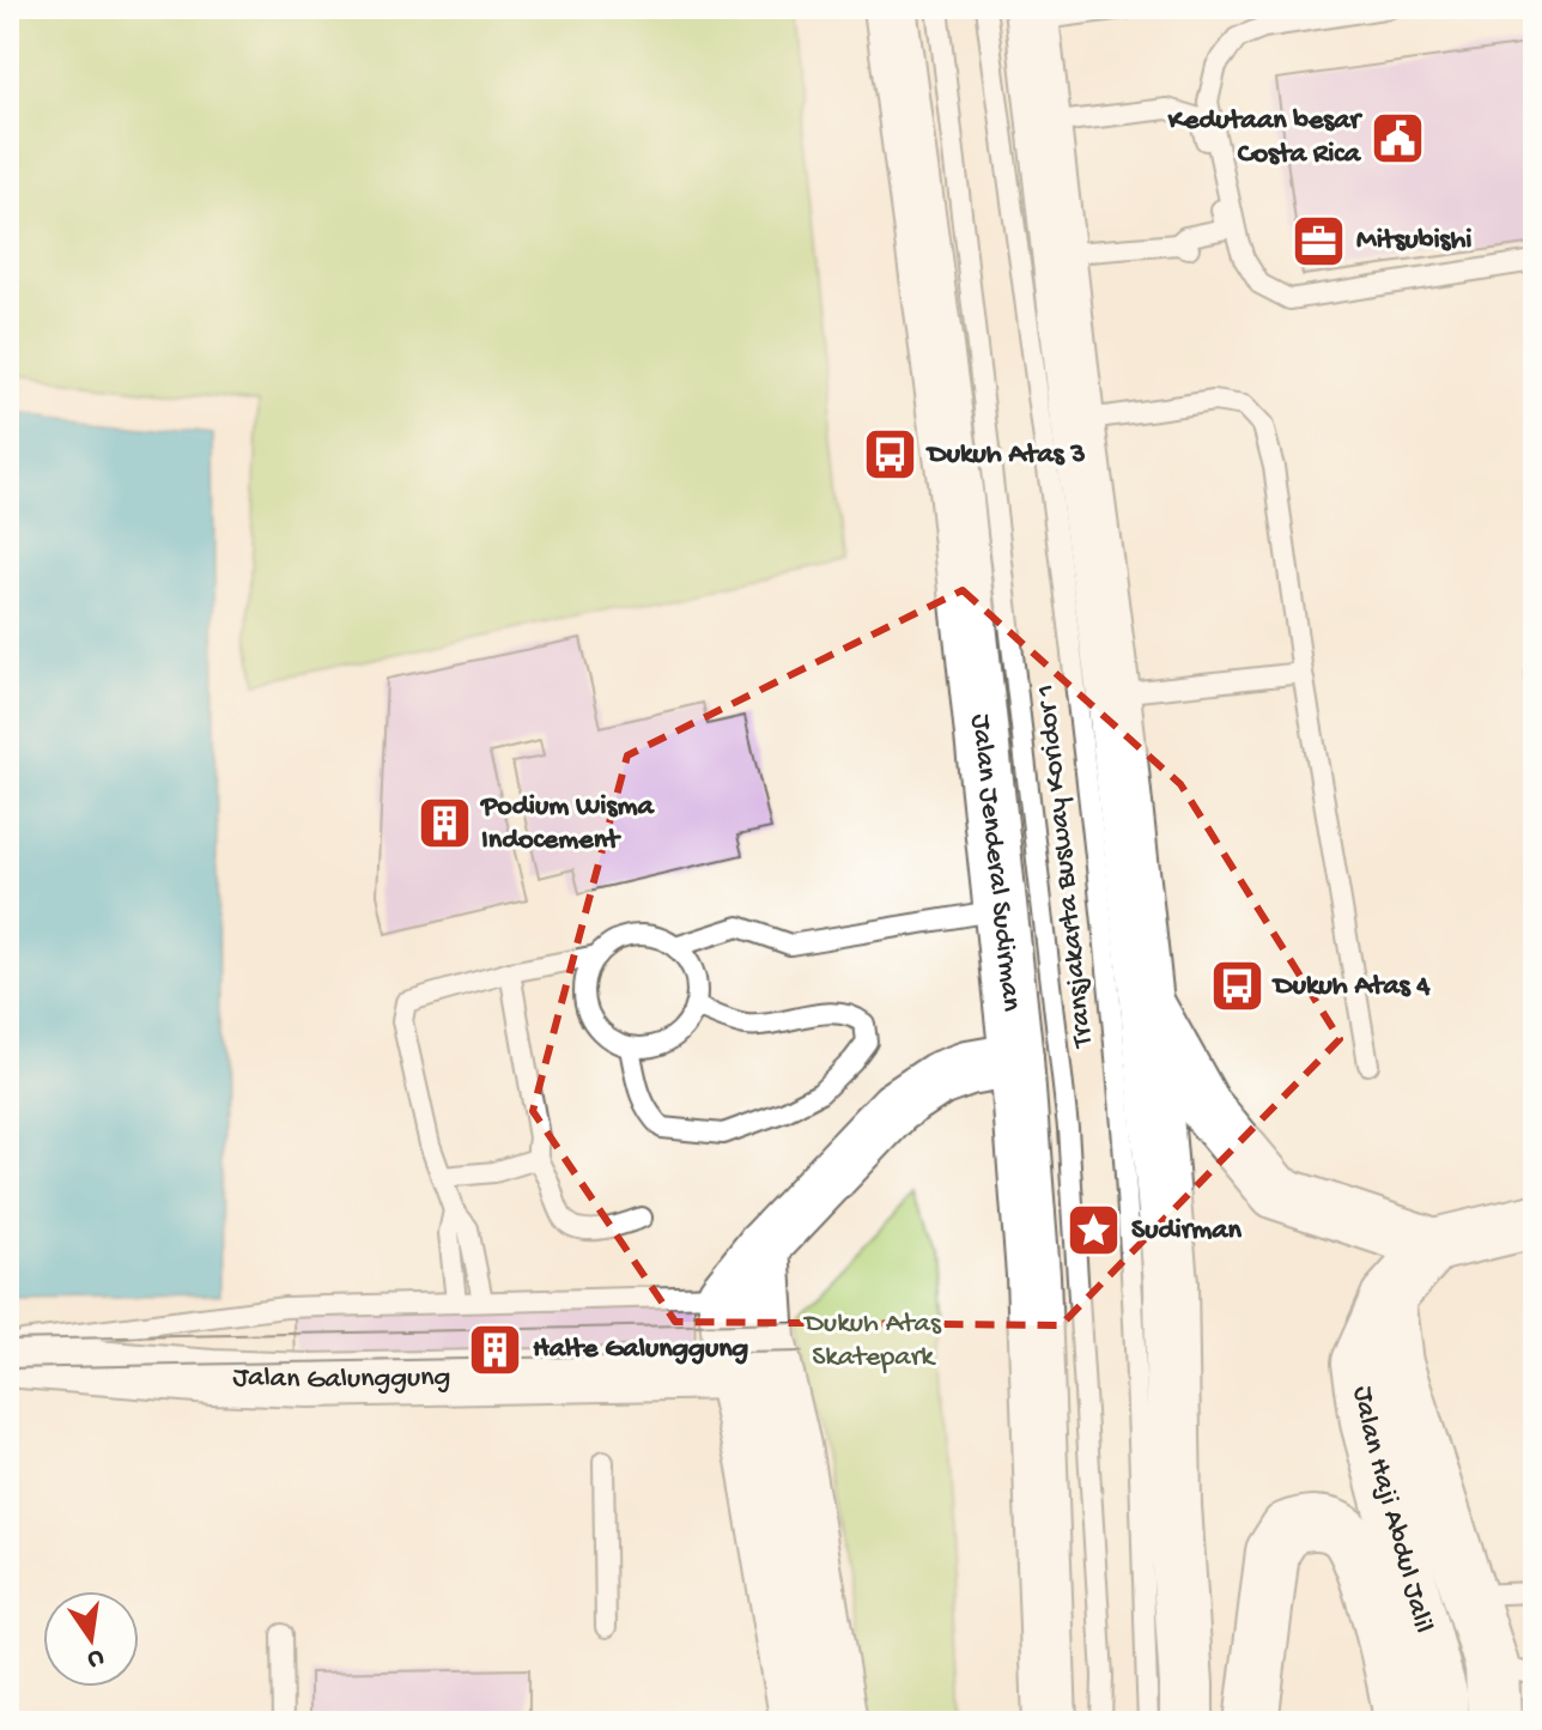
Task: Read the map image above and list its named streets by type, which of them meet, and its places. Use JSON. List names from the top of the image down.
{
  "streets": {
    "main road": ["Jalan Jenderal Sudirman", "Jalan Galunggung", "Jalan Haji Abdul Jalil"],
    "lane": ["Transjakarta Busway Koridor 1"]
  },
  "parks": ["Dukuh Atas Skatepark"],
  "places": {
    "public building": ["Kedutaan besar Costa Rica"],
    "office": ["Mitsubishi"],
    "bus stop": ["Dukuh Atas 3", "Dukuh Atas 4"],
    "building": ["Podium Wisma Indocement", "Halte Galunggung"],
    "place": ["Sudirman"]
  },
  "north": "bottom"
}
